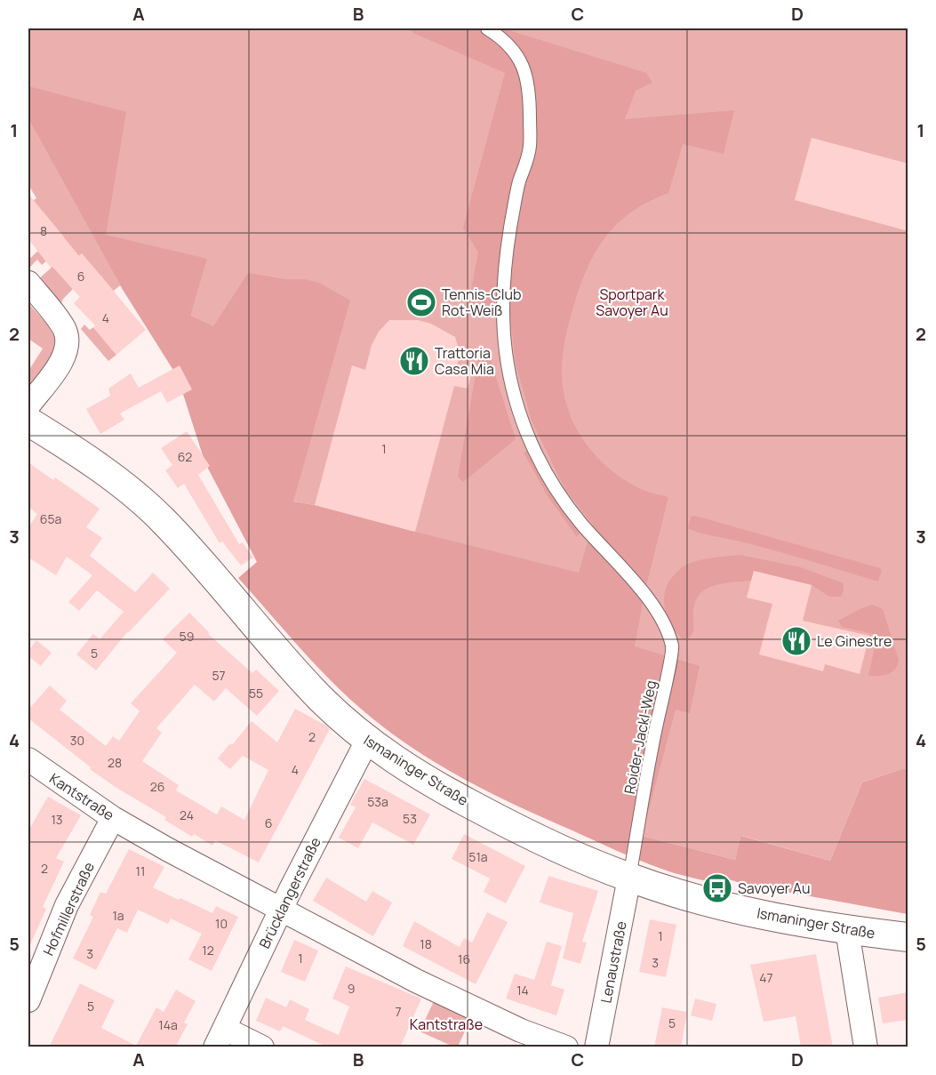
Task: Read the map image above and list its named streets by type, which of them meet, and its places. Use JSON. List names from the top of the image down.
{
  "streets": {
    "street": [
      "Ismaninger Straße",
      "Kantstraße",
      "Brücklangerstraße",
      "Hofmillerstraße",
      "Lenaustraße"
    ],
    "lane": ["Roider-Jackl-Weg"]
  },
  "crossings": [
    ["Roider-Jackl-Weg", "Ismaninger Straße"],
    ["Roider-Jackl-Weg", "Lenaustraße"],
    ["Ismaninger Straße", "Brücklangerstraße"],
    ["Ismaninger Straße", "Lenaustraße"],
    ["Kantstraße", "Brücklangerstraße"],
    ["Kantstraße", "Hofmillerstraße"]
  ],
  "parks": ["Sportpark Savoyer Au", "Kantstraße"],
  "places": {
    "sports": ["Tennis-Club Rot-Weiß"],
    "restaurant": ["Trattoria Casa Mia", "Le Ginestre"],
    "bus stop": ["Savoyer Au"]
  },
  "house_numbers": [
    "8",
    "6",
    "4",
    "1",
    "62",
    "65a",
    "59",
    "5",
    "57",
    "55",
    "2",
    "30",
    "28",
    "4",
    "26",
    "53a",
    "24",
    "53",
    "13",
    "6",
    "51a",
    "2",
    "11",
    "1a",
    "10",
    "1",
    "18",
    "12",
    "3",
    "1",
    "16",
    "3",
    "47",
    "9",
    "14",
    "5",
    "7",
    "5",
    "14a"
  ],
  "grid": {
    "columns": [
      "A",
      "B",
      "C",
      "D"
    ],
    "rows": [
      "1",
      "2",
      "3",
      "4",
      "5"
    ]
  }
}
